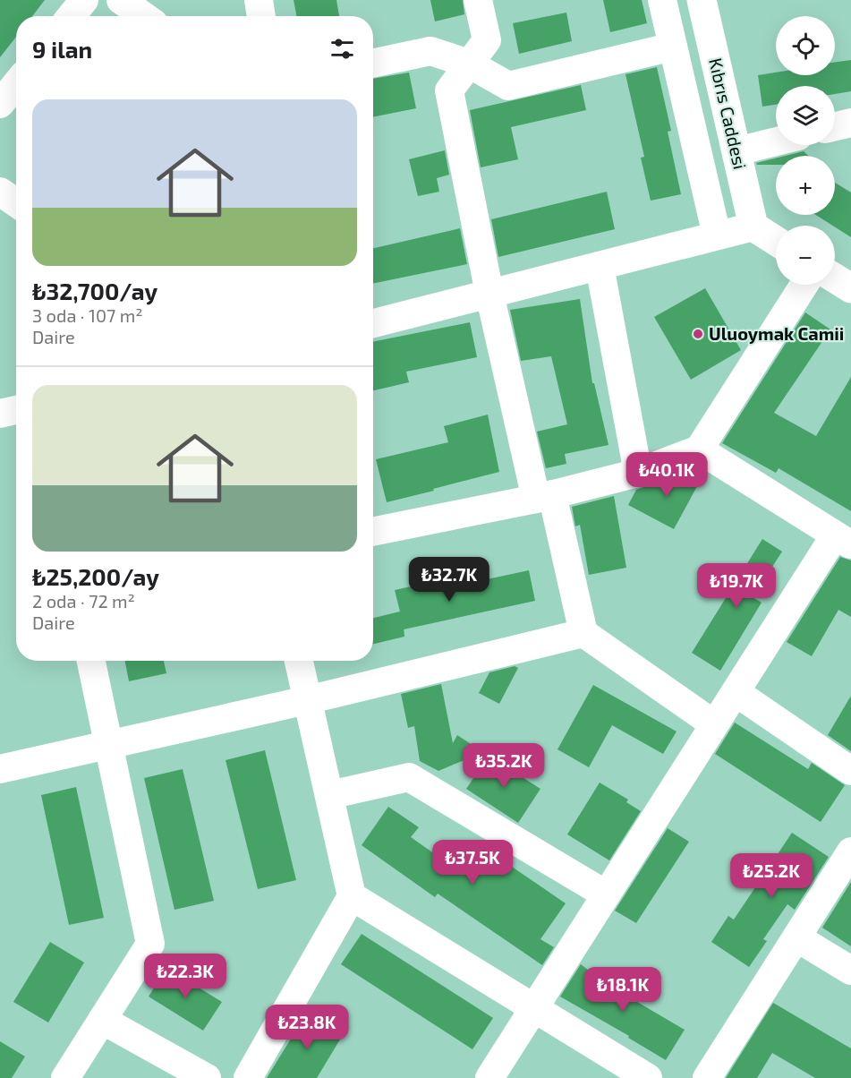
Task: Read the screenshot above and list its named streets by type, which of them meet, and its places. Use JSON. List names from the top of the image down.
{
  "streets": {
    "street": ["Kıbrıs Caddesi"]
  },
  "places": ["Uluoymak Camii"],
  "page": {
    "map_buttons": ["+", "−"],
    "heading": "9 ilan",
    "list": [
      {
        "name": "₺32,700/ay",
        "note": "3 oda · 107 m² · Daire"
      },
      {
        "name": "₺25,200/ay",
        "note": "2 oda · 72 m² · Daire"
      }
    ],
    "price": [
      "₺40.1K",
      "₺32.7K",
      "₺19.7K",
      "₺35.2K",
      "₺37.5K",
      "₺25.2K",
      "₺22.3K",
      "₺18.1K",
      "₺23.8K"
    ]
  }
}
